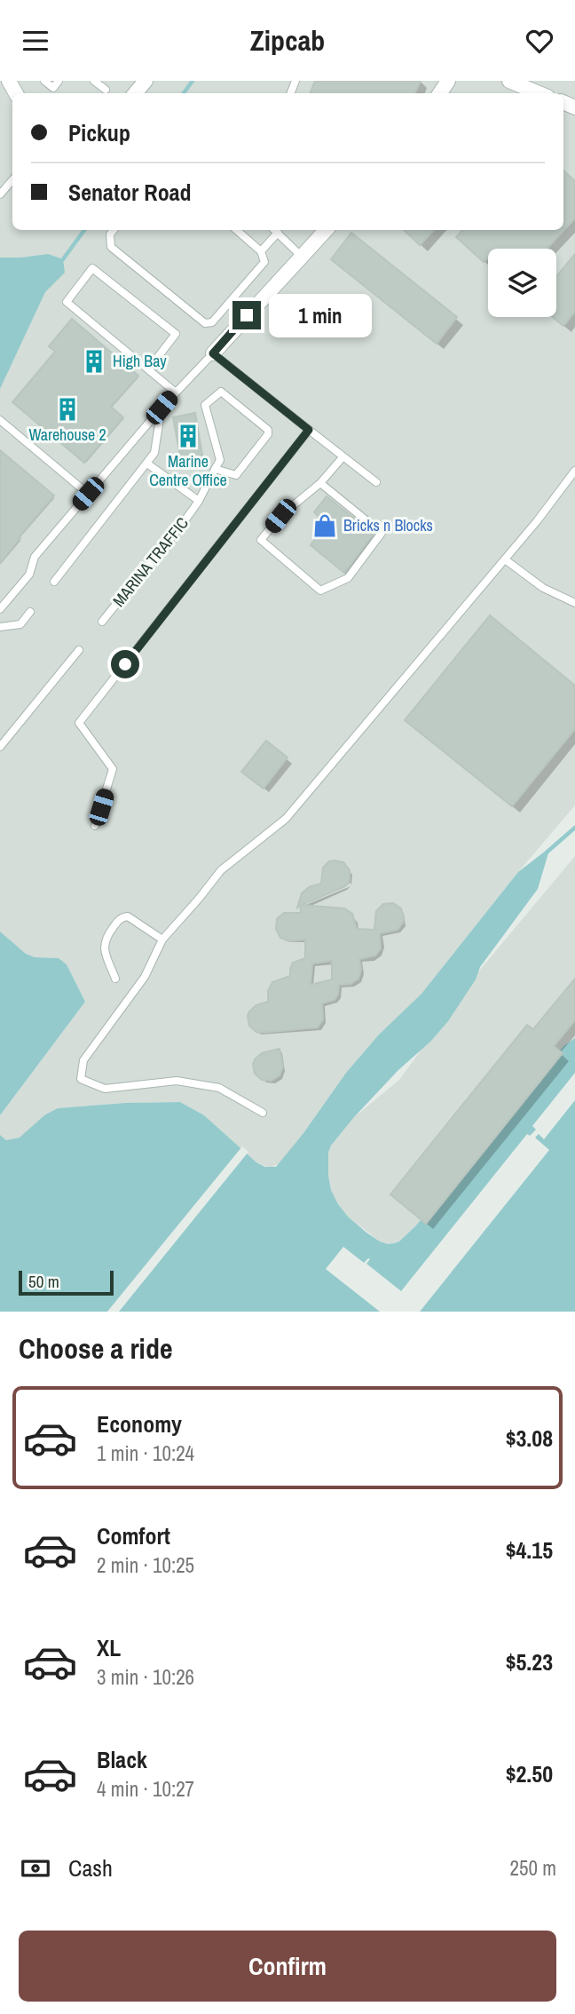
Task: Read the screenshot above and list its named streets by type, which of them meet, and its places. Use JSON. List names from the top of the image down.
{
  "streets": {
    "lane": ["MARINA TRAFFIC"]
  },
  "places": {
    "building": ["High Bay", "Warehouse 2", "Marine Centre Office"],
    "shop": ["Bricks n Blocks"]
  },
  "scale_bar": "50 m",
  "page": {
    "header": "Zipcab",
    "banner": ["Pickup", "Senator Road"],
    "bubble": "1 min",
    "scale": "50 m",
    "heading": "Choose a ride",
    "list": [
      {
        "name": "Economy",
        "note": "1 min · 10:24",
        "value": "$3.08"
      },
      {
        "name": "Comfort",
        "note": "2 min · 10:25",
        "value": "$4.15"
      },
      {
        "name": "XL",
        "note": "3 min · 10:26",
        "value": "$5.23"
      },
      {
        "name": "Black",
        "note": "4 min · 10:27",
        "value": "$2.50"
      }
    ],
    "pay": ["Cash", "250 m"],
    "buttons": "Confirm"
  }
}
